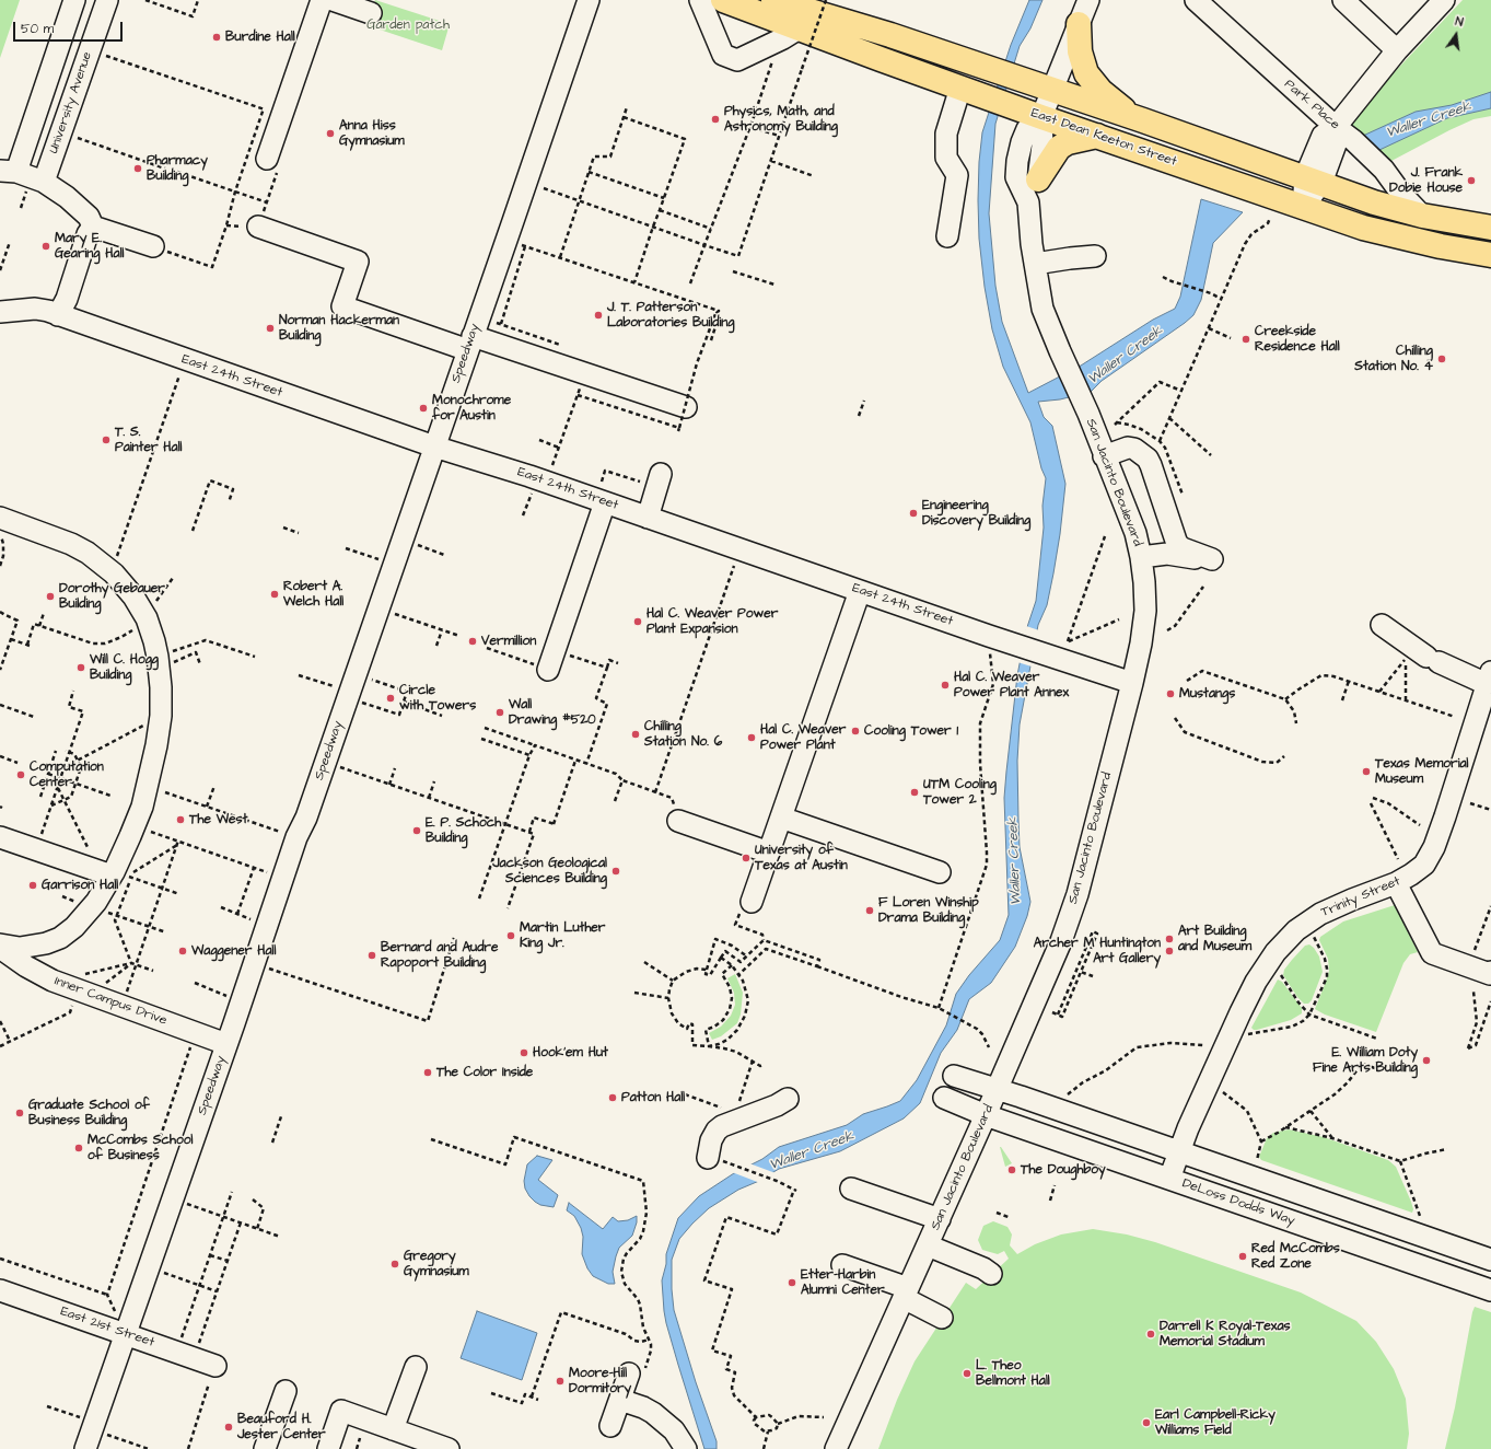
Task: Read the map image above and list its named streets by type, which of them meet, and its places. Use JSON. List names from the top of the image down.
{
  "streets": {
    "main road": ["East Dean Keeton Street"],
    "street": [
      "University Avenue",
      "Park Place",
      "Speedway",
      "East 24th Street",
      "San Jacinto Boulevard",
      "Trinity Street",
      "Inner Campus Drive",
      "DeLoss Dodds Way",
      "East 21st Street"
    ]
  },
  "crossings": [
    ["East Dean Keeton Street", "San Jacinto Boulevard"],
    ["Speedway", "East 24th Street"],
    ["Speedway", "Inner Campus Drive"],
    ["Speedway", "East 21st Street"],
    ["East 24th Street", "San Jacinto Boulevard"],
    ["San Jacinto Boulevard", "DeLoss Dodds Way"],
    ["Trinity Street", "DeLoss Dodds Way"]
  ],
  "water": ["Waller Creek"],
  "parks": ["Garden patch"],
  "places": [
    "Burdine Hall",
    "Physics, Math, and Astronomy Building",
    "Anna Hiss Gymnasium",
    "Pharmacy Building",
    "J. Frank Dobie House",
    "Mary E. Gearing Hall",
    "J. T. Patterson Laboratories Building",
    "Norman Hackerman Building",
    "Creekside Residence Hall",
    "Chilling Station No. 4",
    "Monochrome for Austin",
    "T. S. Painter Hall",
    "Engineering Discovery Building",
    "Robert A. Welch Hall",
    "Dorothy Gebauer Building",
    "Hal C. Weaver Power Plant Expansion",
    "Vermillion",
    "Will C. Hogg Building",
    "Hal C. Weaver Power Plant Annex",
    "Mustangs",
    "Circle with Towers",
    "Wall Drawing #520",
    "Cooling Tower 1",
    "Chilling Station No. 6",
    "Hal C. Weaver Power Plant",
    "Texas Memorial Museum",
    "Computation Center",
    "UTM Cooling Tower 2",
    "The West",
    "E. P. Schoch Building",
    "University of Texas at Austin",
    "Jackson Geological Sciences Building",
    "Garrison Hall",
    "F Loren Winship Drama Building",
    "Martin Luther King Jr.",
    "Art Building and Museum",
    "Waggener Hall",
    "Archer M Huntington Art Gallery",
    "Bernard and Audre Rapoport Building",
    "Hook'em Hut",
    "E. William Doty Fine Arts Building",
    "The Color Inside",
    "Patton Hall",
    "Graduate School of Business Building",
    "McCombs School of Business",
    "The Doughboy",
    "Red McCombs Red Zone",
    "Gregory Gymnasium",
    "Etter-Harbin Alumni Center",
    "Darrell K Royal-Texas Memorial Stadium",
    "L. Theo Bellmont Hall",
    "Moore-Hill Dormitory",
    "Earl Campbell–Ricky Williams Field",
    "Beauford H. Jester Center"
  ],
  "scale_bar": "50 m",
  "north": "top"
}
